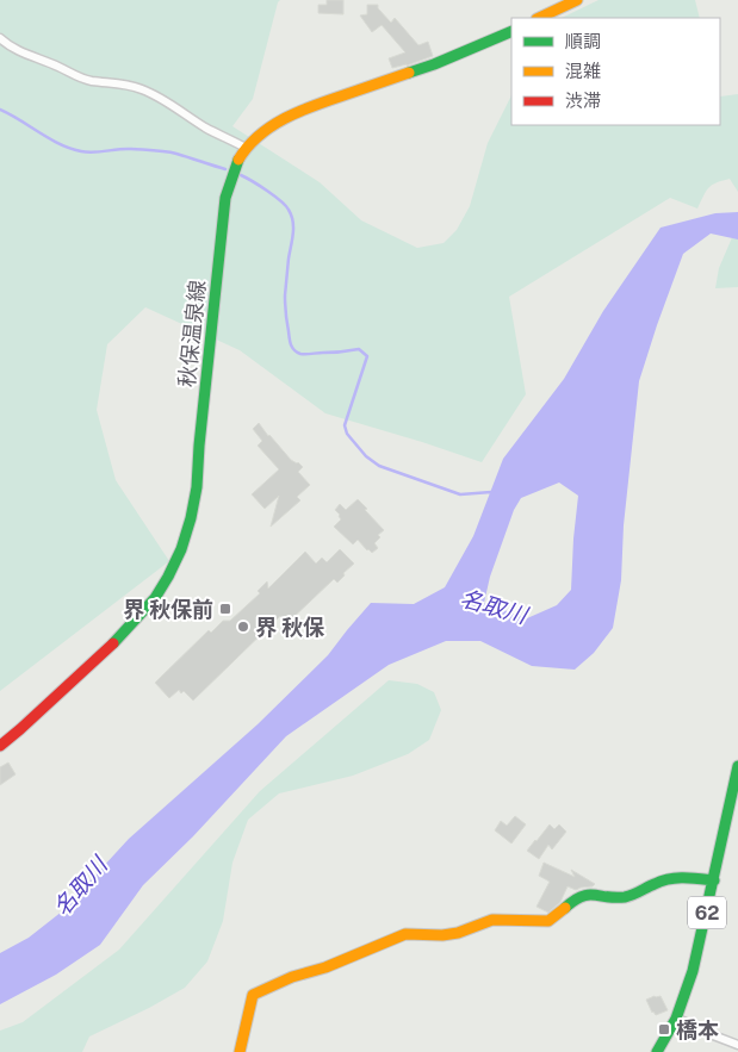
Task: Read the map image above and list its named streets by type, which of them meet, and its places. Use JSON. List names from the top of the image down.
{
  "streets": {
    "main road": ["秋保温泉線", "62"]
  },
  "water": ["名取川"],
  "places": {
    "transit": ["界 秋保前", "橋本"],
    "other": ["界 秋保"]
  },
  "legend": ["順調", "混雑", "渋滞"]
}
